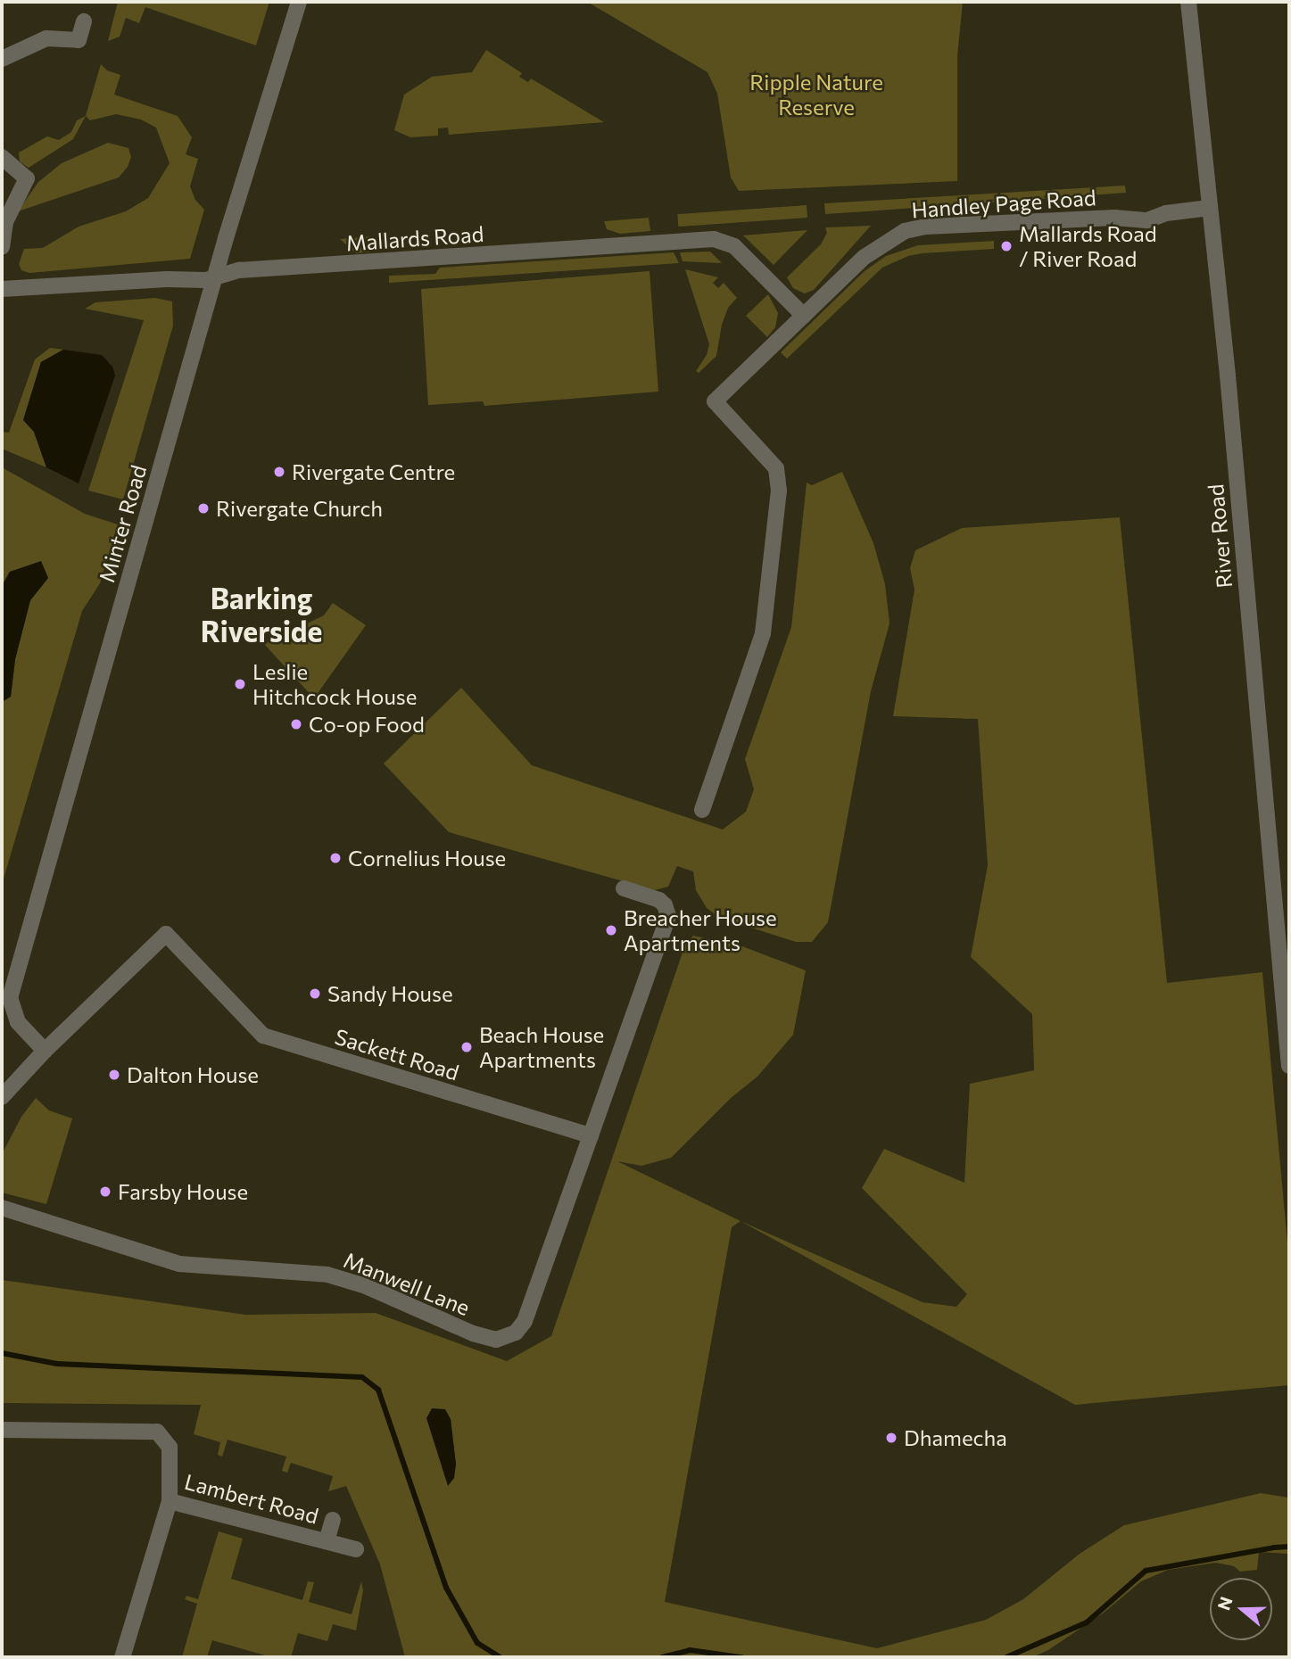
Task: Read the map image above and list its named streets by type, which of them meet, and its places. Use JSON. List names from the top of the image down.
{
  "streets": {
    "street": [
      "Handley Page Road",
      "Mallards Road",
      "Minter Road",
      "River Road",
      "Sackett Road",
      "Manwell Lane",
      "Lambert Road"
    ]
  },
  "crossings": [
    ["Handley Page Road", "Mallards Road"],
    ["Handley Page Road", "River Road"],
    ["Mallards Road", "Minter Road"],
    ["Minter Road", "Sackett Road"],
    ["Sackett Road", "Manwell Lane"]
  ],
  "districts": ["Barking Riverside"],
  "parks": ["Ripple Nature Reserve"],
  "places": [
    "Mallards Road / River Road",
    "Rivergate Centre",
    "Rivergate Church",
    "Leslie Hitchcock House",
    "Co-op Food",
    "Cornelius House",
    "Breacher House Apartments",
    "Sandy House",
    "Beach House Apartments",
    "Dalton House",
    "Farsby House",
    "Dhamecha"
  ],
  "north": "left"
}
